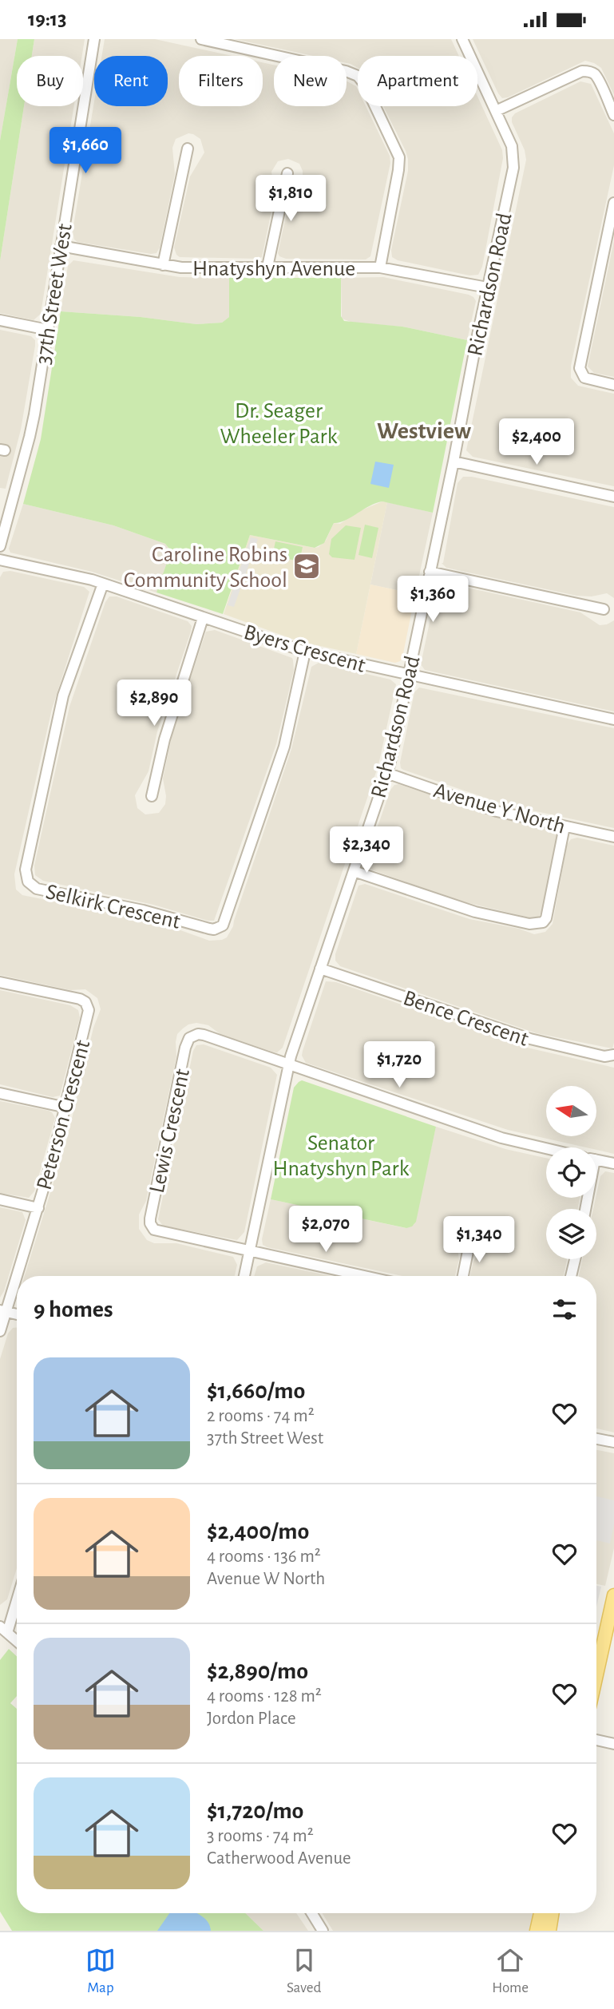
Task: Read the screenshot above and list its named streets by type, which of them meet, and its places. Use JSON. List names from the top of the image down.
{
  "streets": {
    "street": [
      "Hnatyshyn Avenue",
      "Richardson Road",
      "37th Street West",
      "Byers Crescent",
      "Avenue Y North",
      "Selkirk Crescent",
      "Bence Crescent",
      "Peterson Crescent",
      "Lewis Crescent"
    ]
  },
  "crossings": [
    ["Hnatyshyn Avenue", "Richardson Road"],
    ["Hnatyshyn Avenue", "37th Street West"],
    ["Richardson Road", "Byers Crescent"],
    ["Richardson Road", "Avenue Y North"],
    ["Richardson Road", "Bence Crescent"],
    ["Richardson Road", "Lewis Crescent"],
    ["Byers Crescent", "Selkirk Crescent"]
  ],
  "districts": ["Westview"],
  "parks": ["Dr. Seager Wheeler Park", "Senator Hnatyshyn Park"],
  "places": {
    "school or university": ["Caroline Robins Community School"]
  },
  "north": "left",
  "page": {
    "status": "19:13",
    "chip": [
      "Buy",
      "Rent",
      "Filters",
      "New",
      "Apartment"
    ],
    "price": [
      "$1,660",
      "$1,810",
      "$2,400",
      "$1,360",
      "$2,890",
      "$2,340",
      "$1,720",
      "$2,070",
      "$1,340"
    ],
    "heading": "9 homes",
    "list": [
      {
        "name": "$1,660/mo",
        "note": "2 rooms · 74 m² · 37th Street West"
      },
      {
        "name": "$2,400/mo",
        "note": "4 rooms · 136 m² · Avenue W North"
      },
      {
        "name": "$2,890/mo",
        "note": "4 rooms · 128 m² · Jordon Place"
      },
      {
        "name": "$1,720/mo",
        "note": "3 rooms · 74 m² · Catherwood Avenue"
      }
    ],
    "tabs": ["Map", "Saved", "Home"]
  }
}
